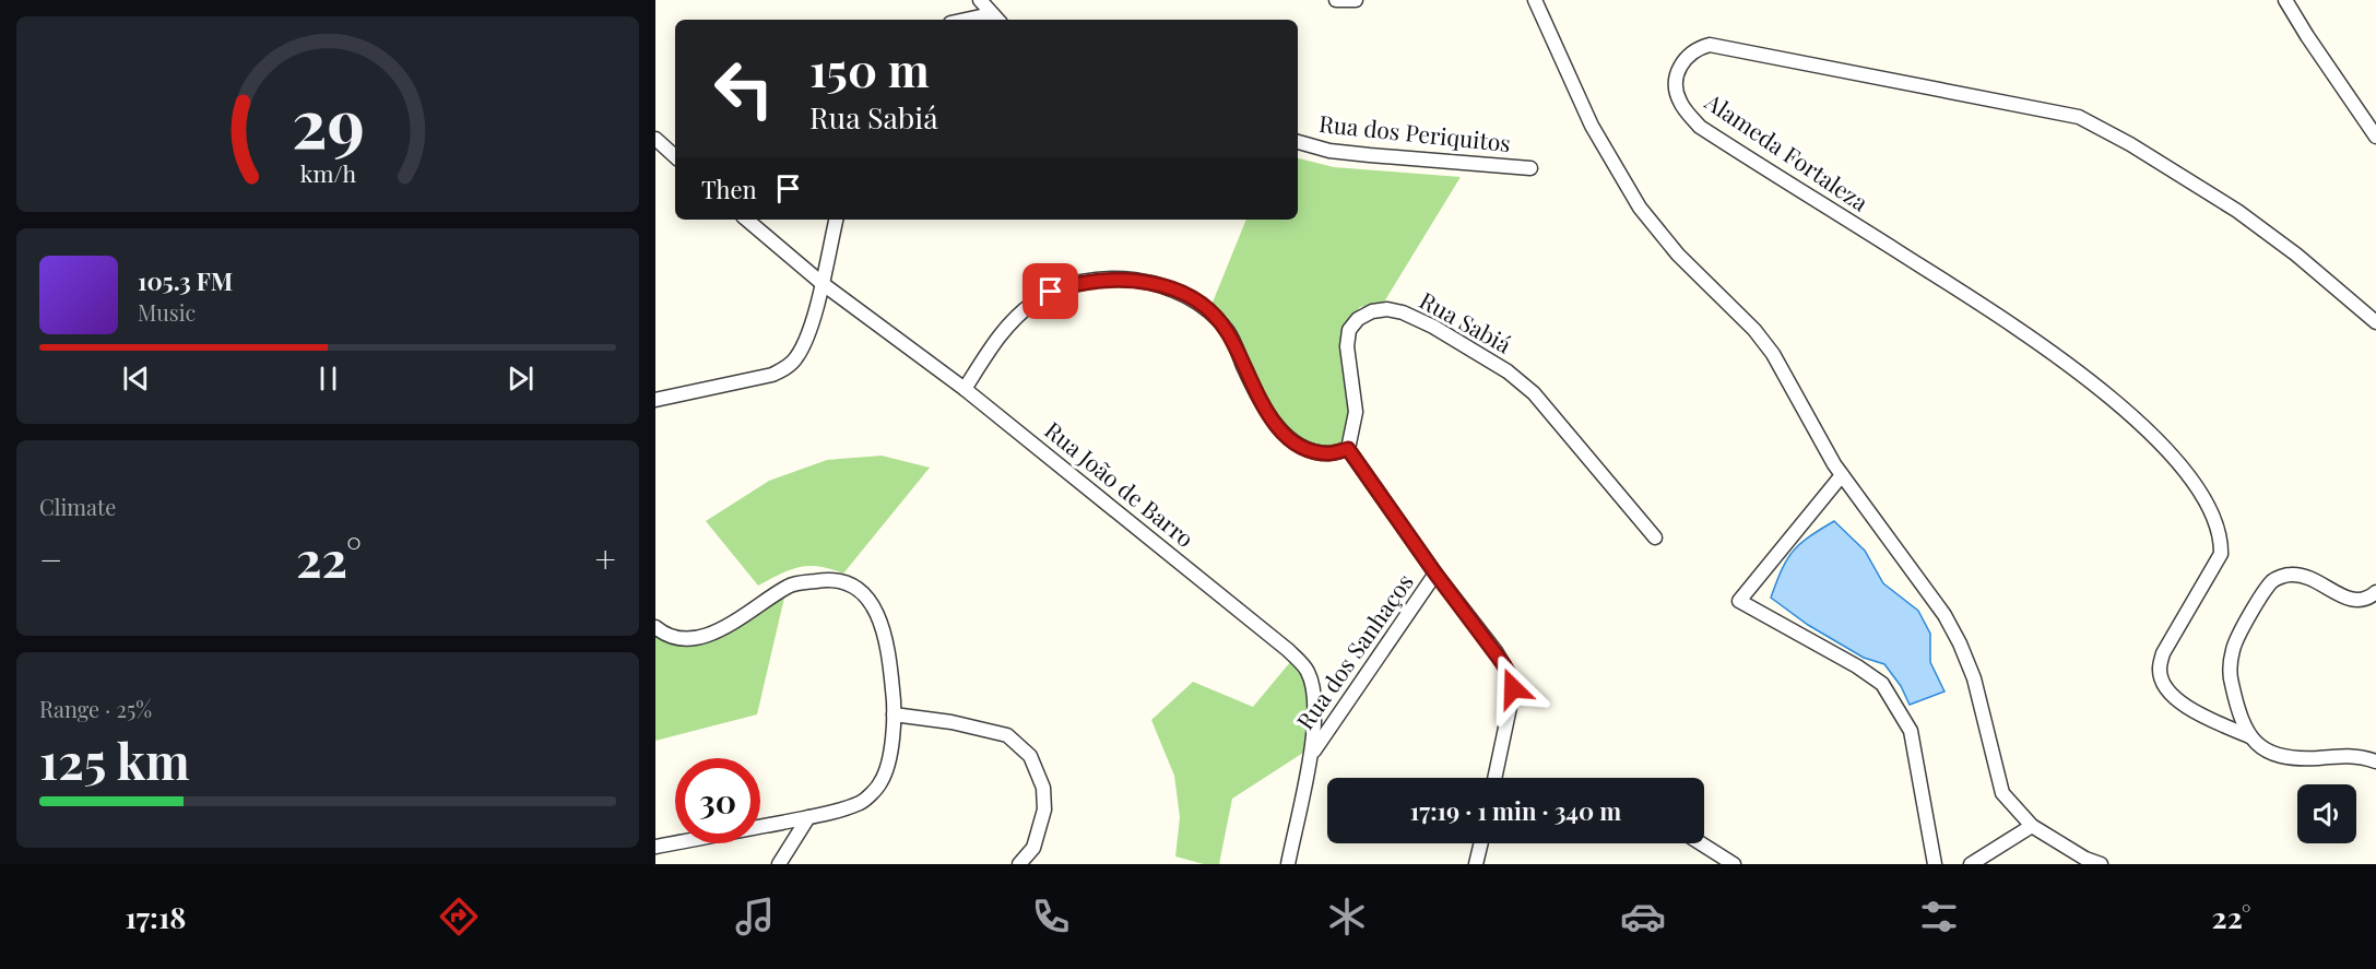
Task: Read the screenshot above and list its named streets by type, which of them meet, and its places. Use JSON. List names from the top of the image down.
{
  "streets": {
    "street": [
      "Rua dos Periquitos",
      "Alameda Fortaleza",
      "Rua Sabiá",
      "Rua João de Barro",
      "Rua dos Sanhaços"
    ]
  },
  "crossings": [
    ["Rua João de Barro", "Rua dos Sanhaços"]
  ],
  "page": {
    "turn": ["150 m", "Rua Sabiá"],
    "then": "Then",
    "song": ["105.3 FM", "Music"],
    "tile": [
      "Climate",
      ["Range · 25%", "125 km"]
    ],
    "heat": ["−", "22°", "+"],
    "limit": "30",
    "trip": "17:19 · 1 min · 340 m",
    "tabs": ["17:18", "22°"],
    "gauge": ["29", "km/h"]
  }
}
